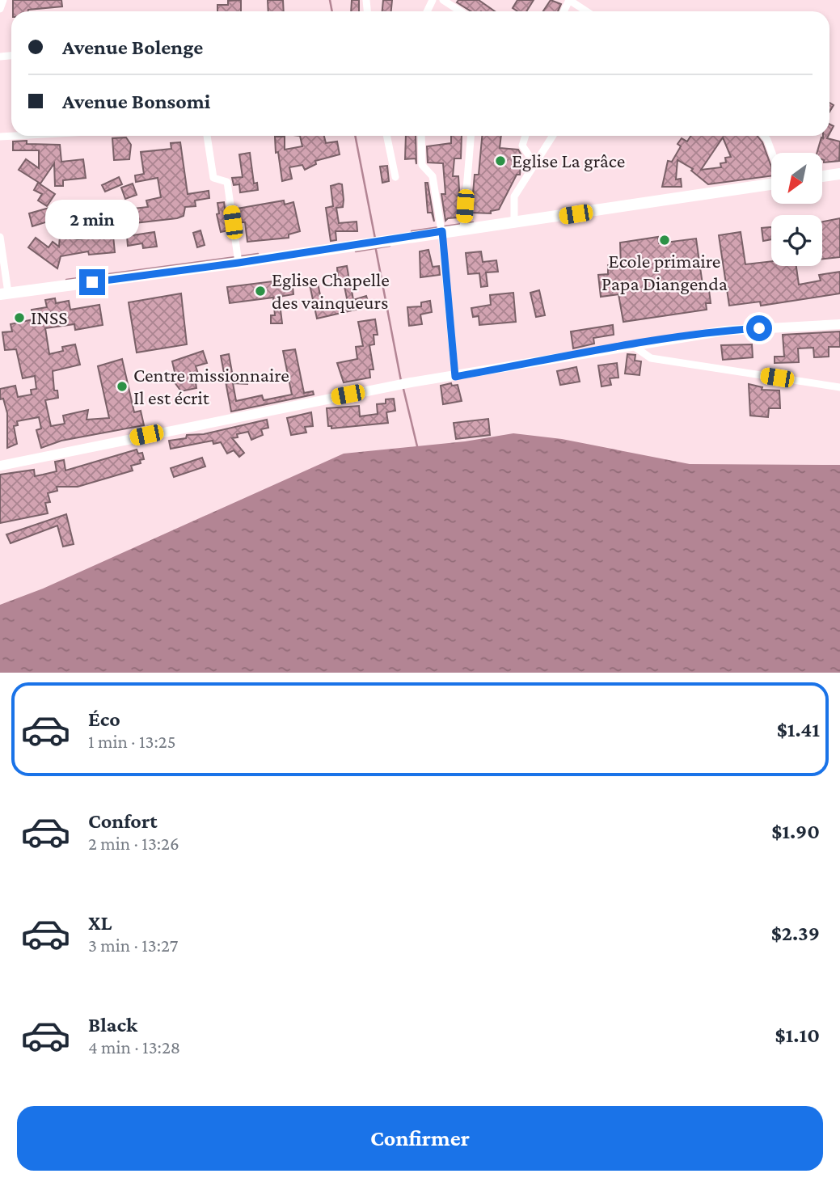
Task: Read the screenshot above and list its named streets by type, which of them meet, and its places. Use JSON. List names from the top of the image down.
{
  "places": [
    "Eglise La grâce",
    "Ecole primaire Papa Diangenda",
    "Eglise Chapelle des vainqueurs",
    "INSS",
    "Centre missionnaire Il est écrit"
  ],
  "north": "bottom left",
  "page": {
    "banner": ["Avenue Bolenge", "Avenue Bonsomi"],
    "bubble": "2 min",
    "list": [
      {
        "name": "Éco",
        "note": "1 min · 13:25",
        "value": "$1.41"
      },
      {
        "name": "Confort",
        "note": "2 min · 13:26",
        "value": "$1.90"
      },
      {
        "name": "XL",
        "note": "3 min · 13:27",
        "value": "$2.39"
      },
      {
        "name": "Black",
        "note": "4 min · 13:28",
        "value": "$1.10"
      }
    ],
    "buttons": "Confirmer"
  }
}
